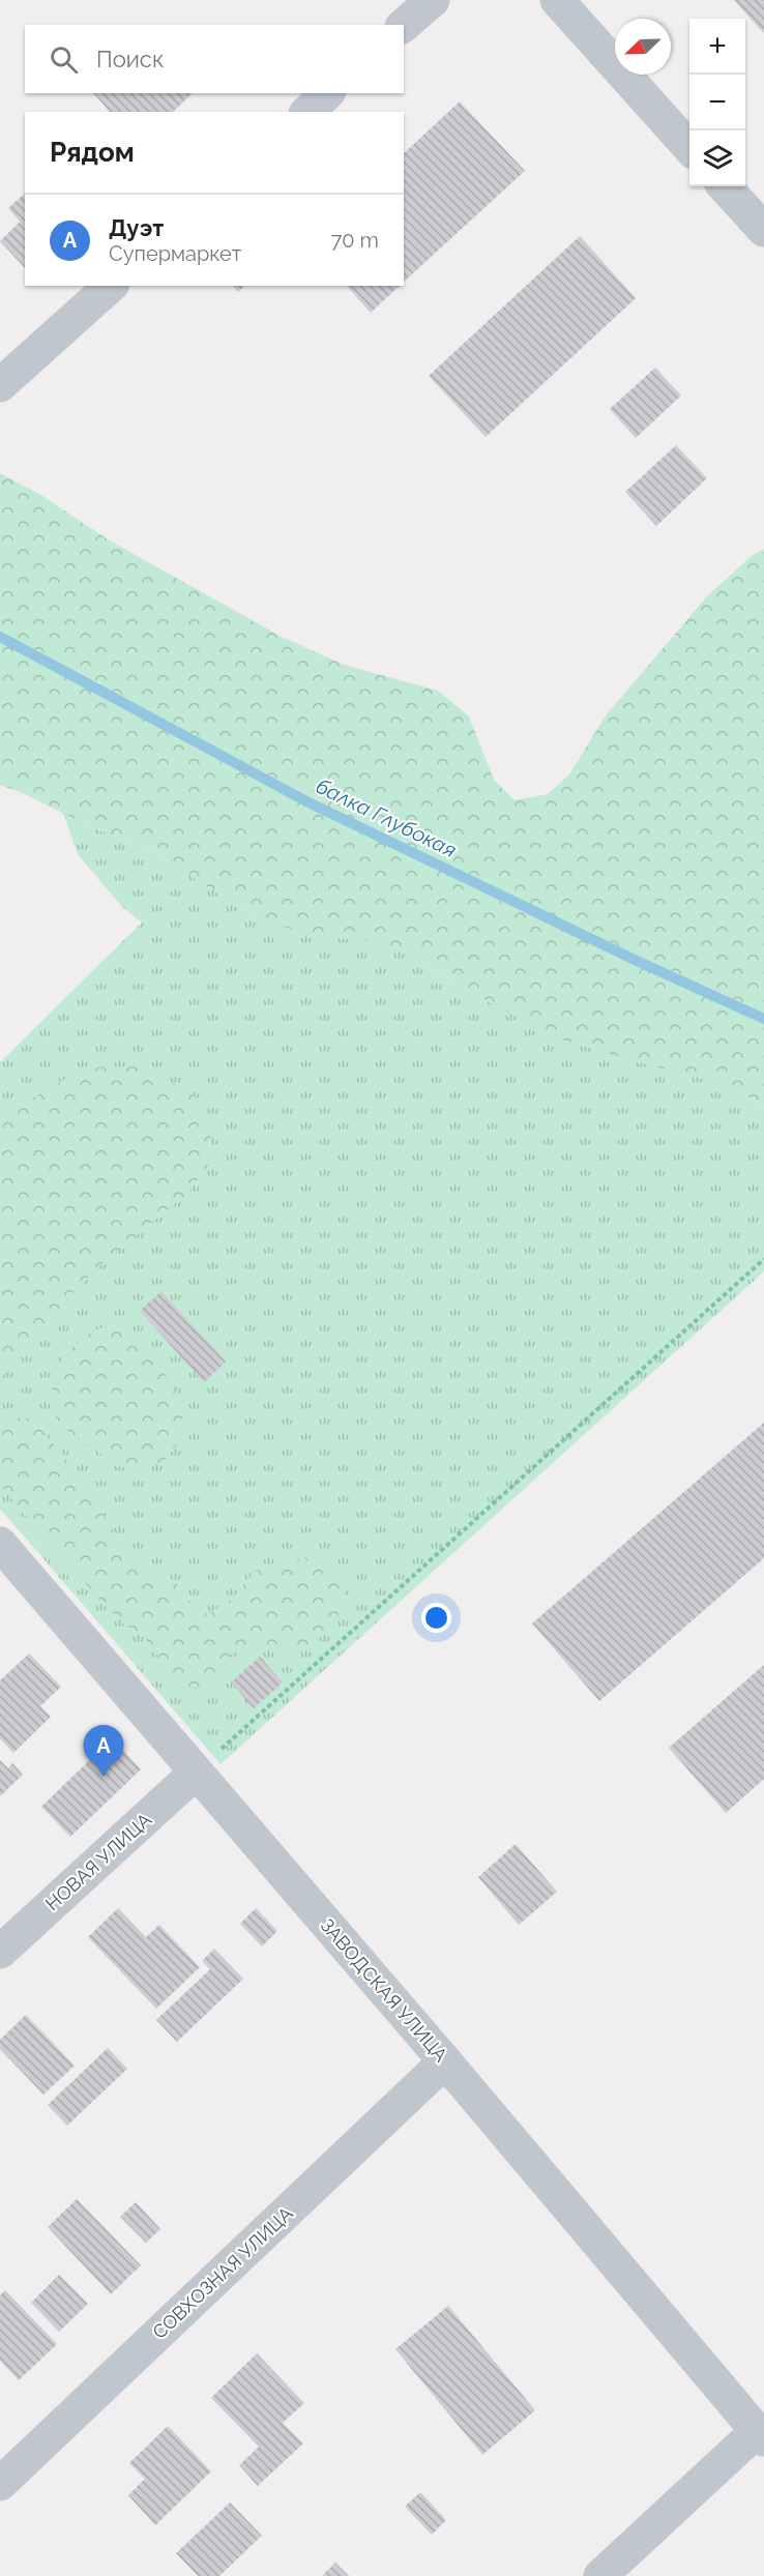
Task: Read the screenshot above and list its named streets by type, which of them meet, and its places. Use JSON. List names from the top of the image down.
{
  "streets": {
    "street": ["НОВАЯ УЛИЦА", "ЗАВОДСКАЯ УЛИЦА", "СОВХОЗНАЯ УЛИЦА"]
  },
  "crossings": [
    ["НОВАЯ УЛИЦА", "ЗАВОДСКАЯ УЛИЦА"],
    ["ЗАВОДСКАЯ УЛИЦА", "СОВХОЗНАЯ УЛИЦА"]
  ],
  "water": ["балка Глубокая"],
  "north": "bottom left",
  "page": {
    "map_buttons": ["+", "−"],
    "search": "Поиск",
    "heading": "Рядом",
    "list": [
      {
        "mark": "A",
        "name": "Дуэт",
        "note": "Супермаркет",
        "value": "70 m"
      }
    ],
    "pins": "A"
  }
}
